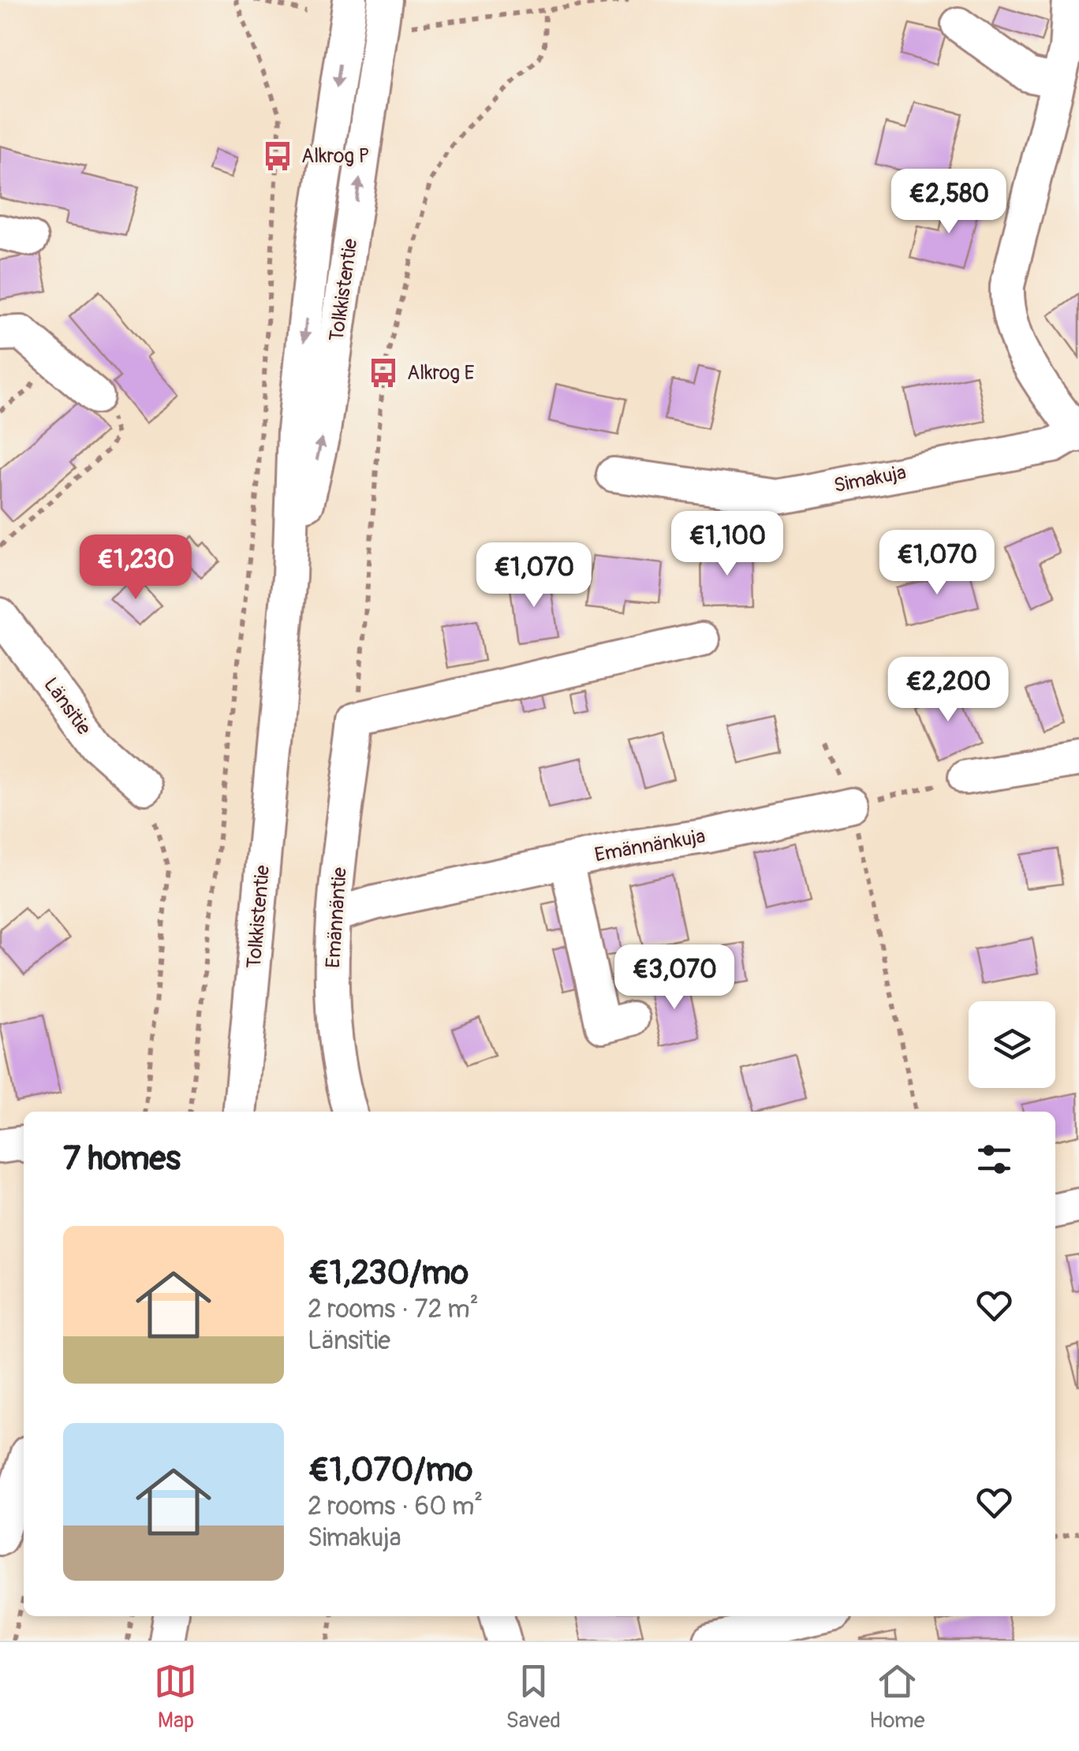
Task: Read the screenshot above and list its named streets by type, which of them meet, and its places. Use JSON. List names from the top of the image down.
{
  "streets": {
    "street": [
      "Tolkkistentie",
      "Simakuja",
      "Länsitie",
      "Emännänkuja",
      "Emännäntie"
    ]
  },
  "crossings": [
    ["Emännänkuja", "Emännäntie"]
  ],
  "places": {
    "bus stop": ["Alkrog P", "Alkrog E"]
  },
  "page": {
    "price": [
      "€2,580",
      "€1,100",
      "€1,070",
      "€1,230",
      "€1,070",
      "€2,200",
      "€3,070"
    ],
    "heading": "7 homes",
    "list": [
      {
        "name": "€1,230/mo",
        "note": "2 rooms · 72 m² · Länsitie"
      },
      {
        "name": "€1,070/mo",
        "note": "2 rooms · 60 m² · Simakuja"
      }
    ],
    "tabs": ["Map", "Saved", "Home"]
  }
}
